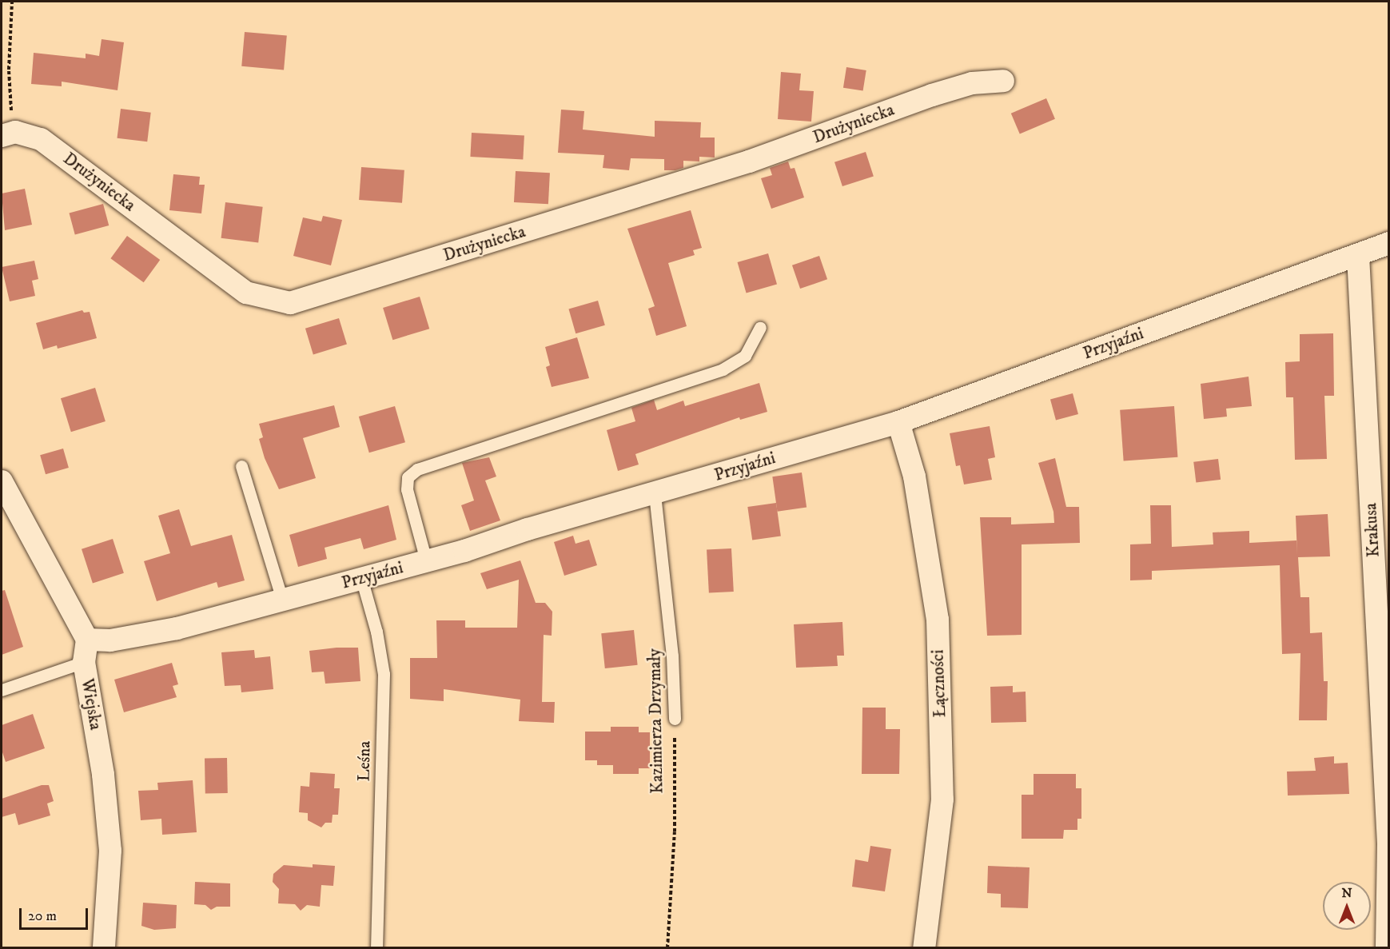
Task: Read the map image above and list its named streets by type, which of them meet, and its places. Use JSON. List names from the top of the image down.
{
  "streets": {
    "street": [
      "Drużyniecka",
      "Przyjaźni",
      "Krakusa",
      "Łączności",
      "Wiejska"
    ],
    "lane": ["Kazimierza Drzymały", "Leśna"]
  },
  "crossings": [
    ["Przyjaźni", "Krakusa"],
    ["Przyjaźni", "Łączności"],
    ["Przyjaźni", "Wiejska"],
    ["Przyjaźni", "Kazimierza Drzymały"],
    ["Przyjaźni", "Leśna"]
  ],
  "scale_bar": "20 m",
  "north": "top"
}
